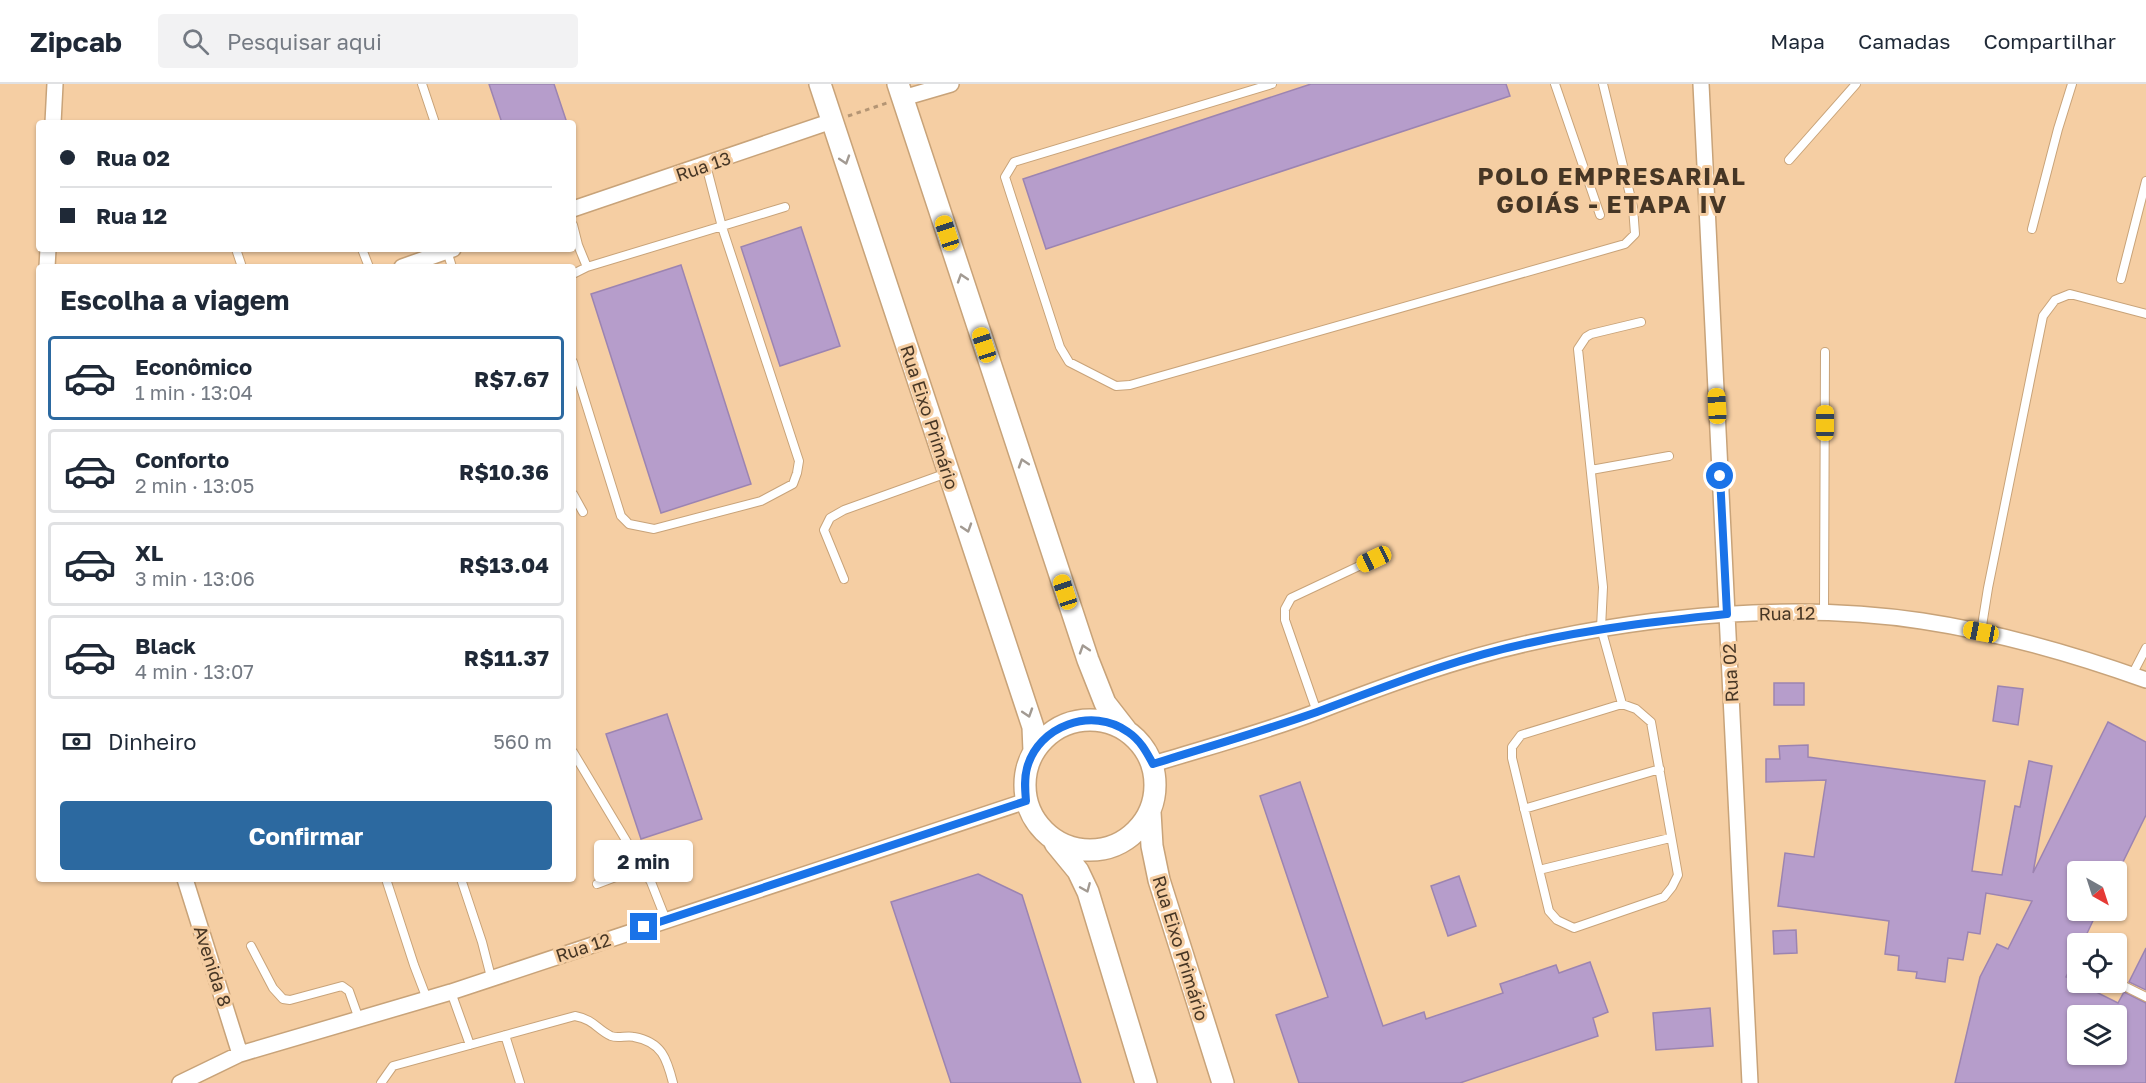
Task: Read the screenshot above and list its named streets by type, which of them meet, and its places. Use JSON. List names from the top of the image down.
{
  "streets": {
    "street": [
      "Rua 13",
      "Rua Eixo Primário",
      "Rua 12",
      "Rua 02",
      "Avenida 8"
    ]
  },
  "crossings": [
    ["Rua 13", "Rua Eixo Primário"],
    ["Rua Eixo Primário", "Rua 12"],
    ["Rua 12", "Rua 02"],
    ["Rua 12", "Avenida 8"]
  ],
  "districts": ["POLO EMPRESARIAL GOIÁS - ETAPA IV"],
  "north": "bottom right",
  "page": {
    "header": "Zipcab",
    "search": "Pesquisar aqui",
    "nav": ["Mapa", "Camadas", "Compartilhar"],
    "banner": ["Rua 02", "Rua 12"],
    "heading": "Escolha a viagem",
    "list": [
      {
        "name": "Econômico",
        "note": "1 min · 13:04",
        "value": "R$7.67"
      },
      {
        "name": "Conforto",
        "note": "2 min · 13:05",
        "value": "R$10.36"
      },
      {
        "name": "XL",
        "note": "3 min · 13:06",
        "value": "R$13.04"
      },
      {
        "name": "Black",
        "note": "4 min · 13:07",
        "value": "R$11.37"
      }
    ],
    "pay": ["Dinheiro", "560 m"],
    "buttons": "Confirmar",
    "bubble": "2 min"
  }
}
